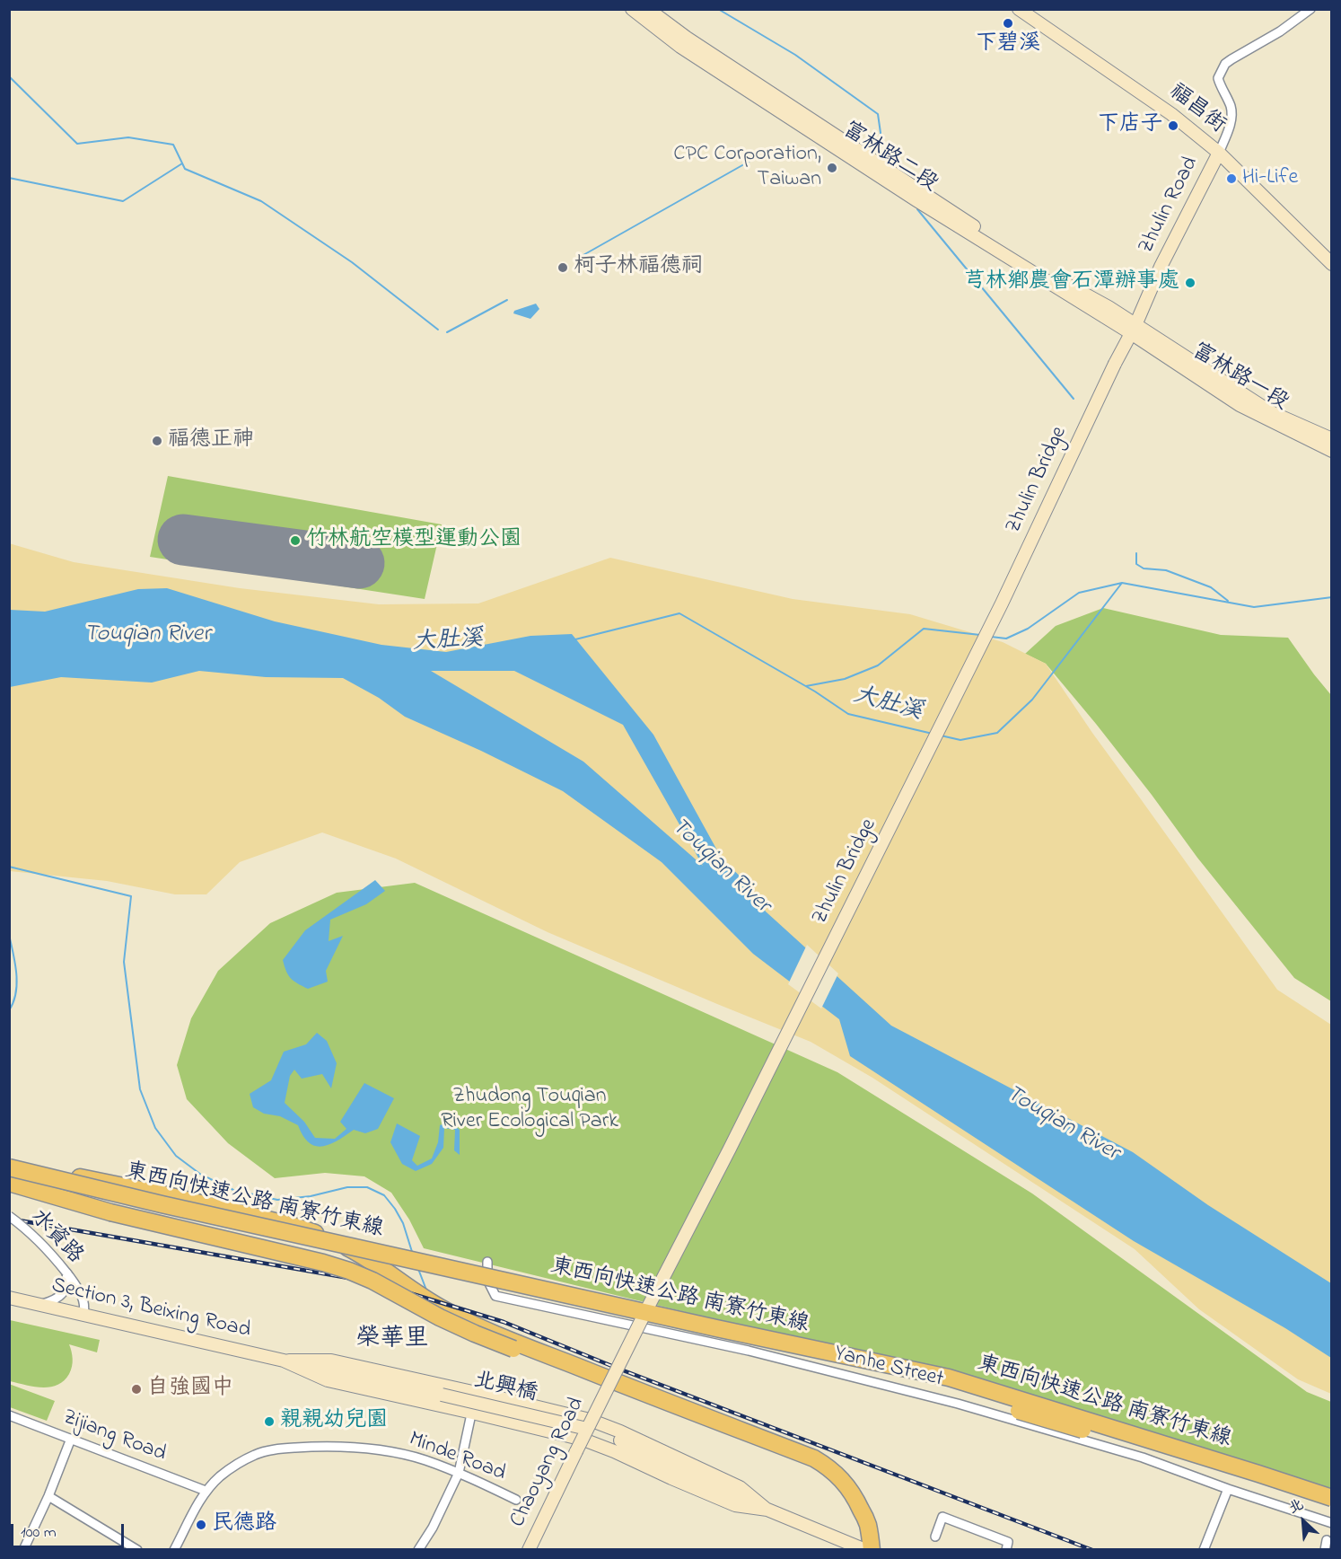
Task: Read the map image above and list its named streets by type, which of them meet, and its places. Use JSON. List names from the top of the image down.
{
  "streets": {
    "highway": ["東西向快速公路 南寮竹東線"],
    "main road": [
      "福昌街",
      "富林路二段",
      "Zhulin Road",
      "富林路一段",
      "Zhulin Bridge",
      "Section 3, Beixing Road",
      "北興橋",
      "Chaoyang Road"
    ],
    "street": [
      "水資路",
      "Yanhe Street",
      "Zijiang Road",
      "Minde Road"
    ]
  },
  "crossings": [
    ["福昌街", "Zhulin Road"],
    ["富林路二段", "Zhulin Road"],
    ["富林路二段", "富林路一段"],
    ["Zhulin Road", "富林路一段"],
    ["Zhulin Road", "Zhulin Bridge"],
    ["Zhulin Bridge", "Chaoyang Road"],
    ["水資路", "Section 3, Beixing Road"],
    ["Section 3, Beixing Road", "北興橋"],
    ["Section 3, Beixing Road", "Chaoyang Road"],
    ["北興橋", "Chaoyang Road"],
    ["Zijiang Road", "Minde Road"]
  ],
  "districts": ["榮華里"],
  "water": ["Touqian River", "大肚溪"],
  "parks": ["Zhudong Touqian River Ecological Park"],
  "places": [
    "下碧溪",
    "下店子",
    "CPC Corporation, Taiwan",
    "Hi-Life",
    "柯子林福德祠",
    "芎林鄉農會石潭辦事處",
    "福德正神",
    "竹林航空模型運動公園",
    "自強國中",
    "親親幼兒園",
    "民德路"
  ],
  "scale_bar": "100 m",
  "north": "top left"
}
